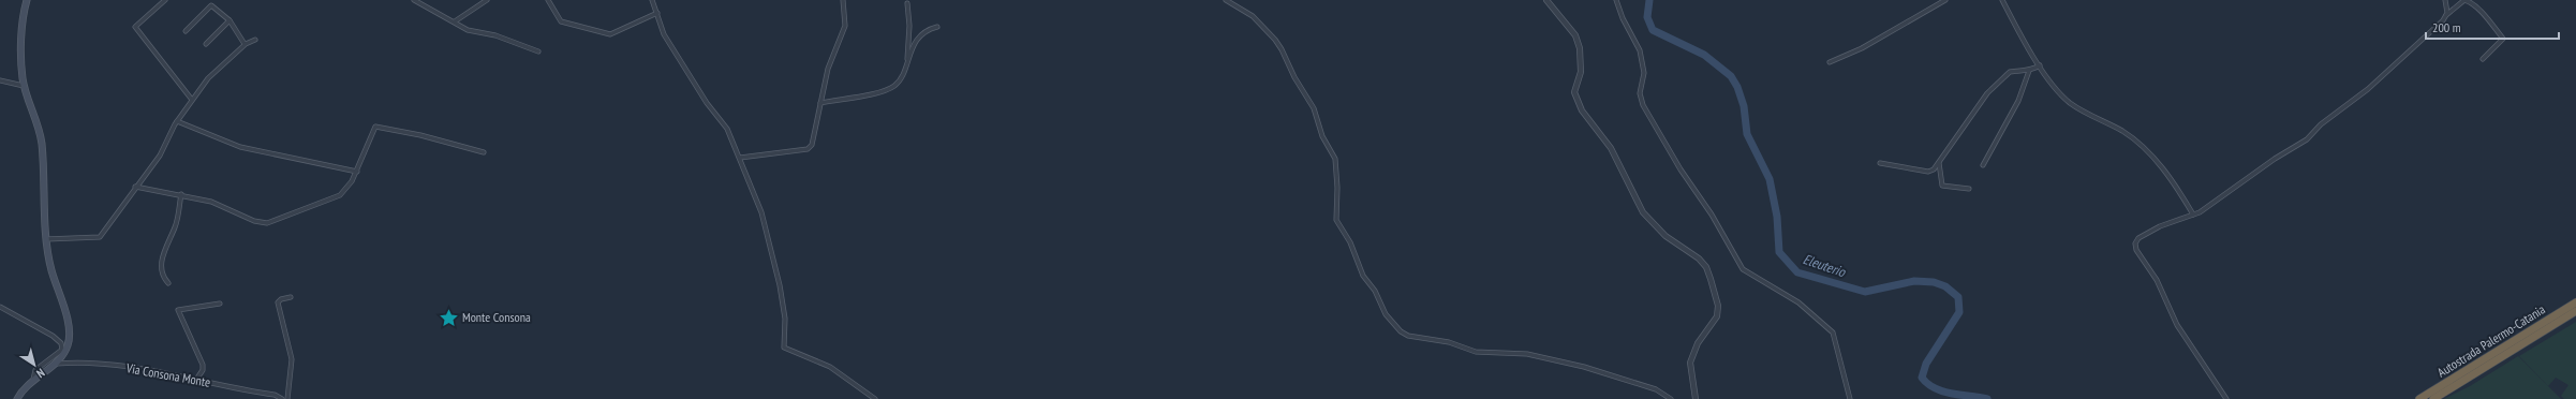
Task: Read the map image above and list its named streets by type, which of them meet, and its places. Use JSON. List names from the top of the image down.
{
  "streets": {
    "highway": ["Autostrada Palermo-Catania"],
    "street": ["Via Consona Monte"]
  },
  "water": ["Eleuterio"],
  "places": {
    "place": ["Monte Consona"]
  },
  "scale_bar": "200 m",
  "north": "bottom right"
}
